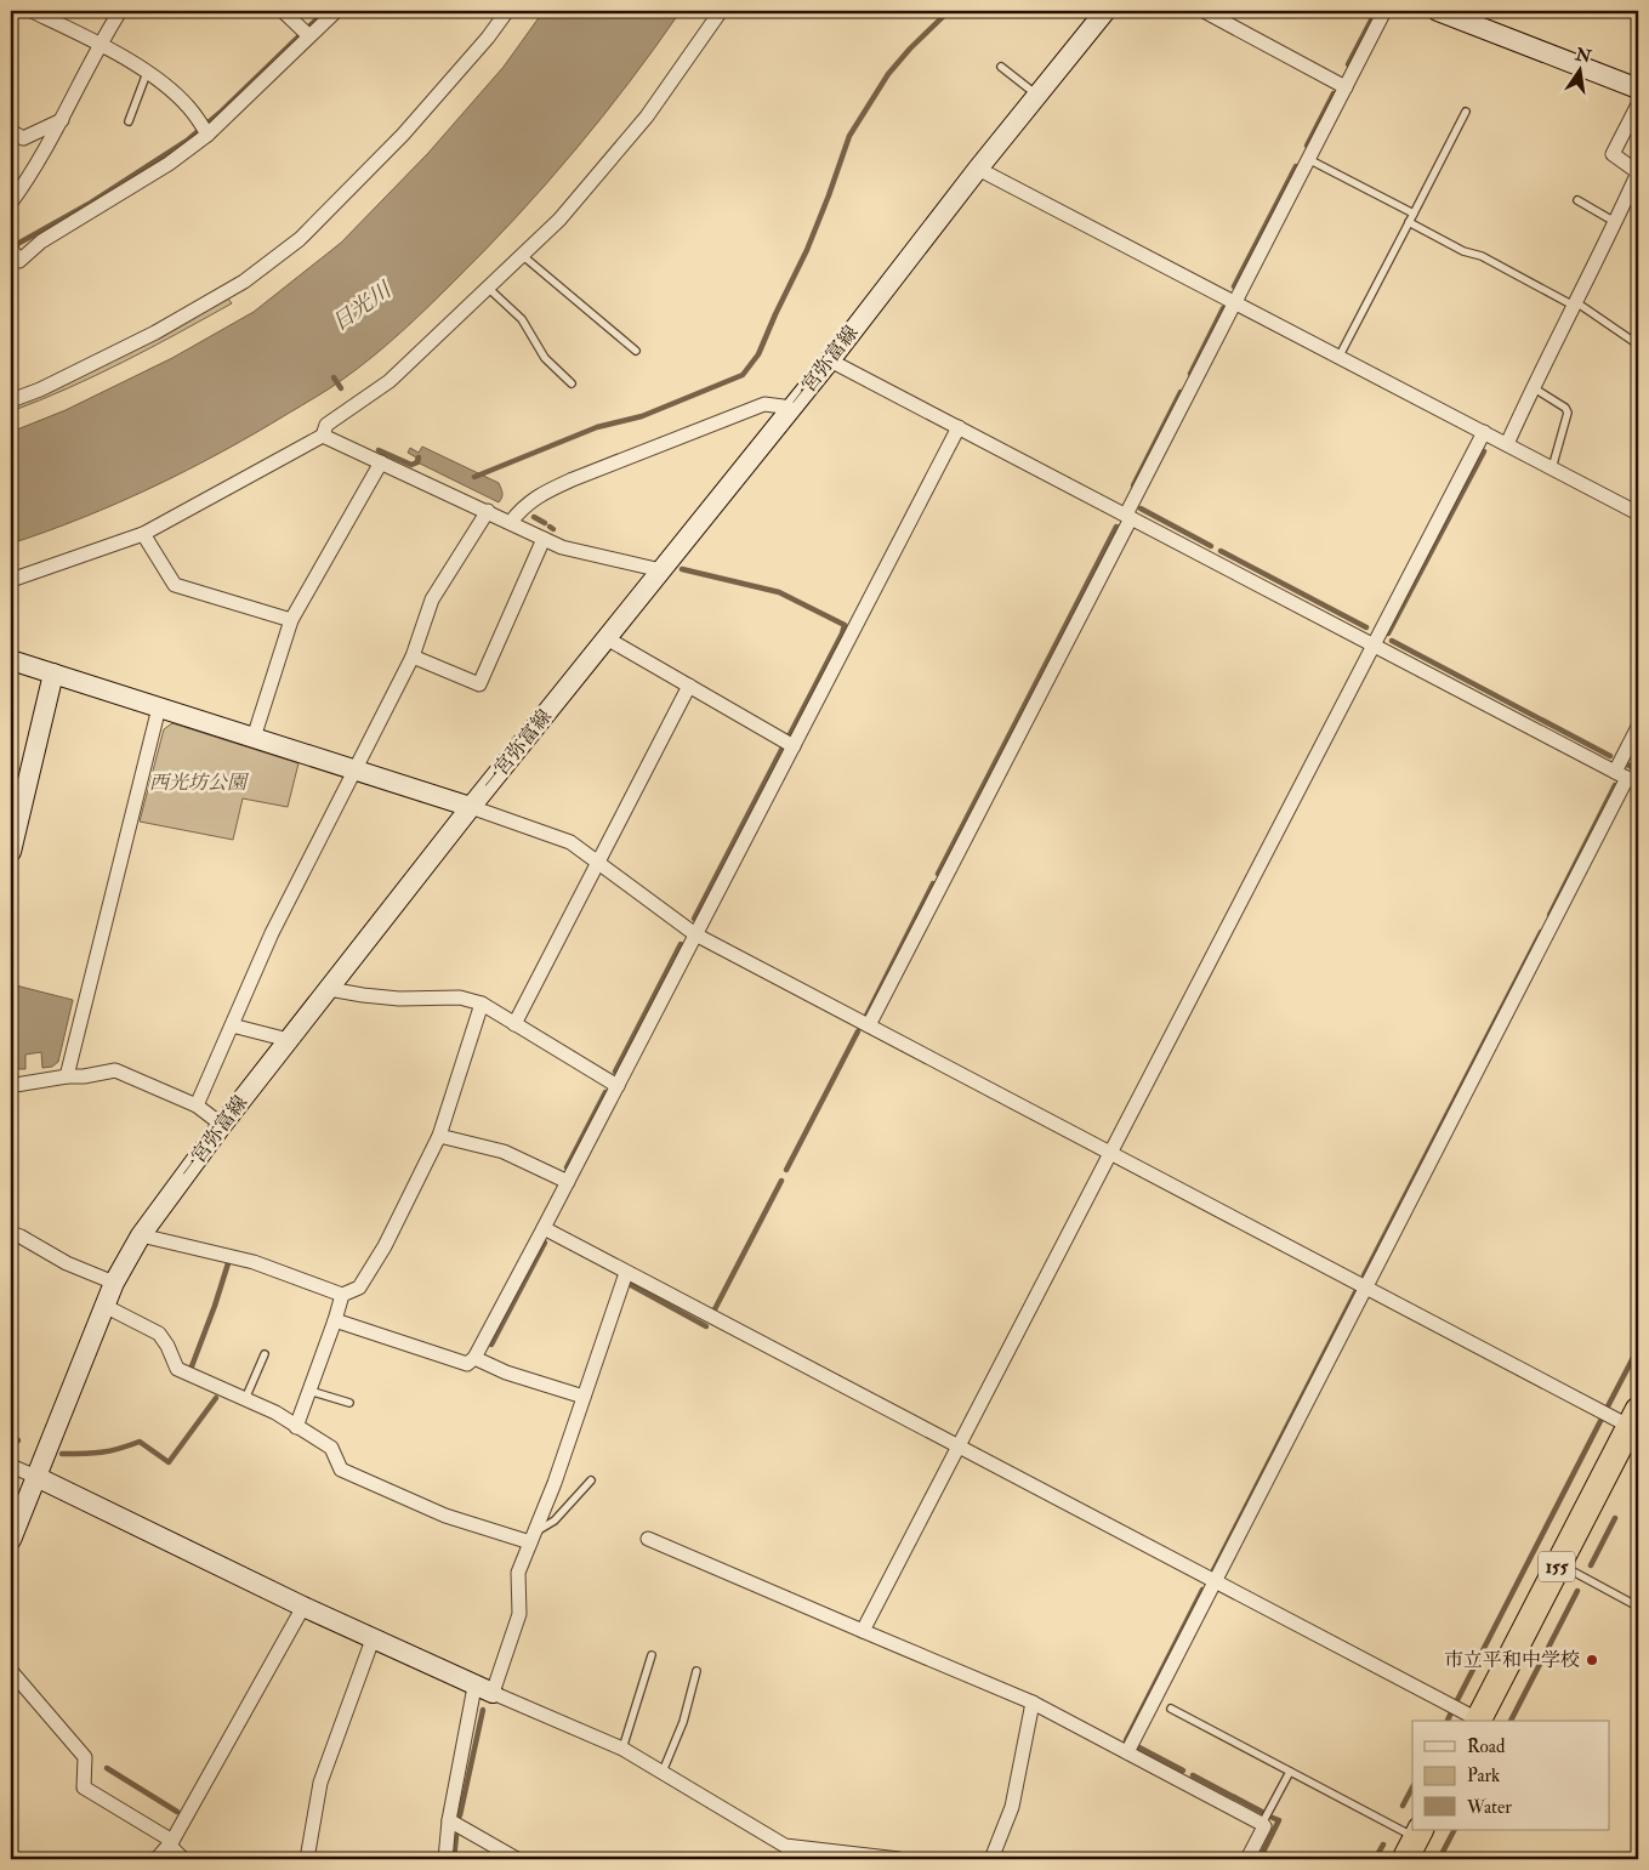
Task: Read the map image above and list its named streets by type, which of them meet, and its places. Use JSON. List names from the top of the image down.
{
  "streets": {
    "highway": ["155"],
    "main road": ["一宮弥富線"]
  },
  "water": ["日光川"],
  "parks": ["西光坊公園"],
  "places": ["市立平和中学校"],
  "legend": ["Road", "Park", "Water"],
  "north": "top"
}
